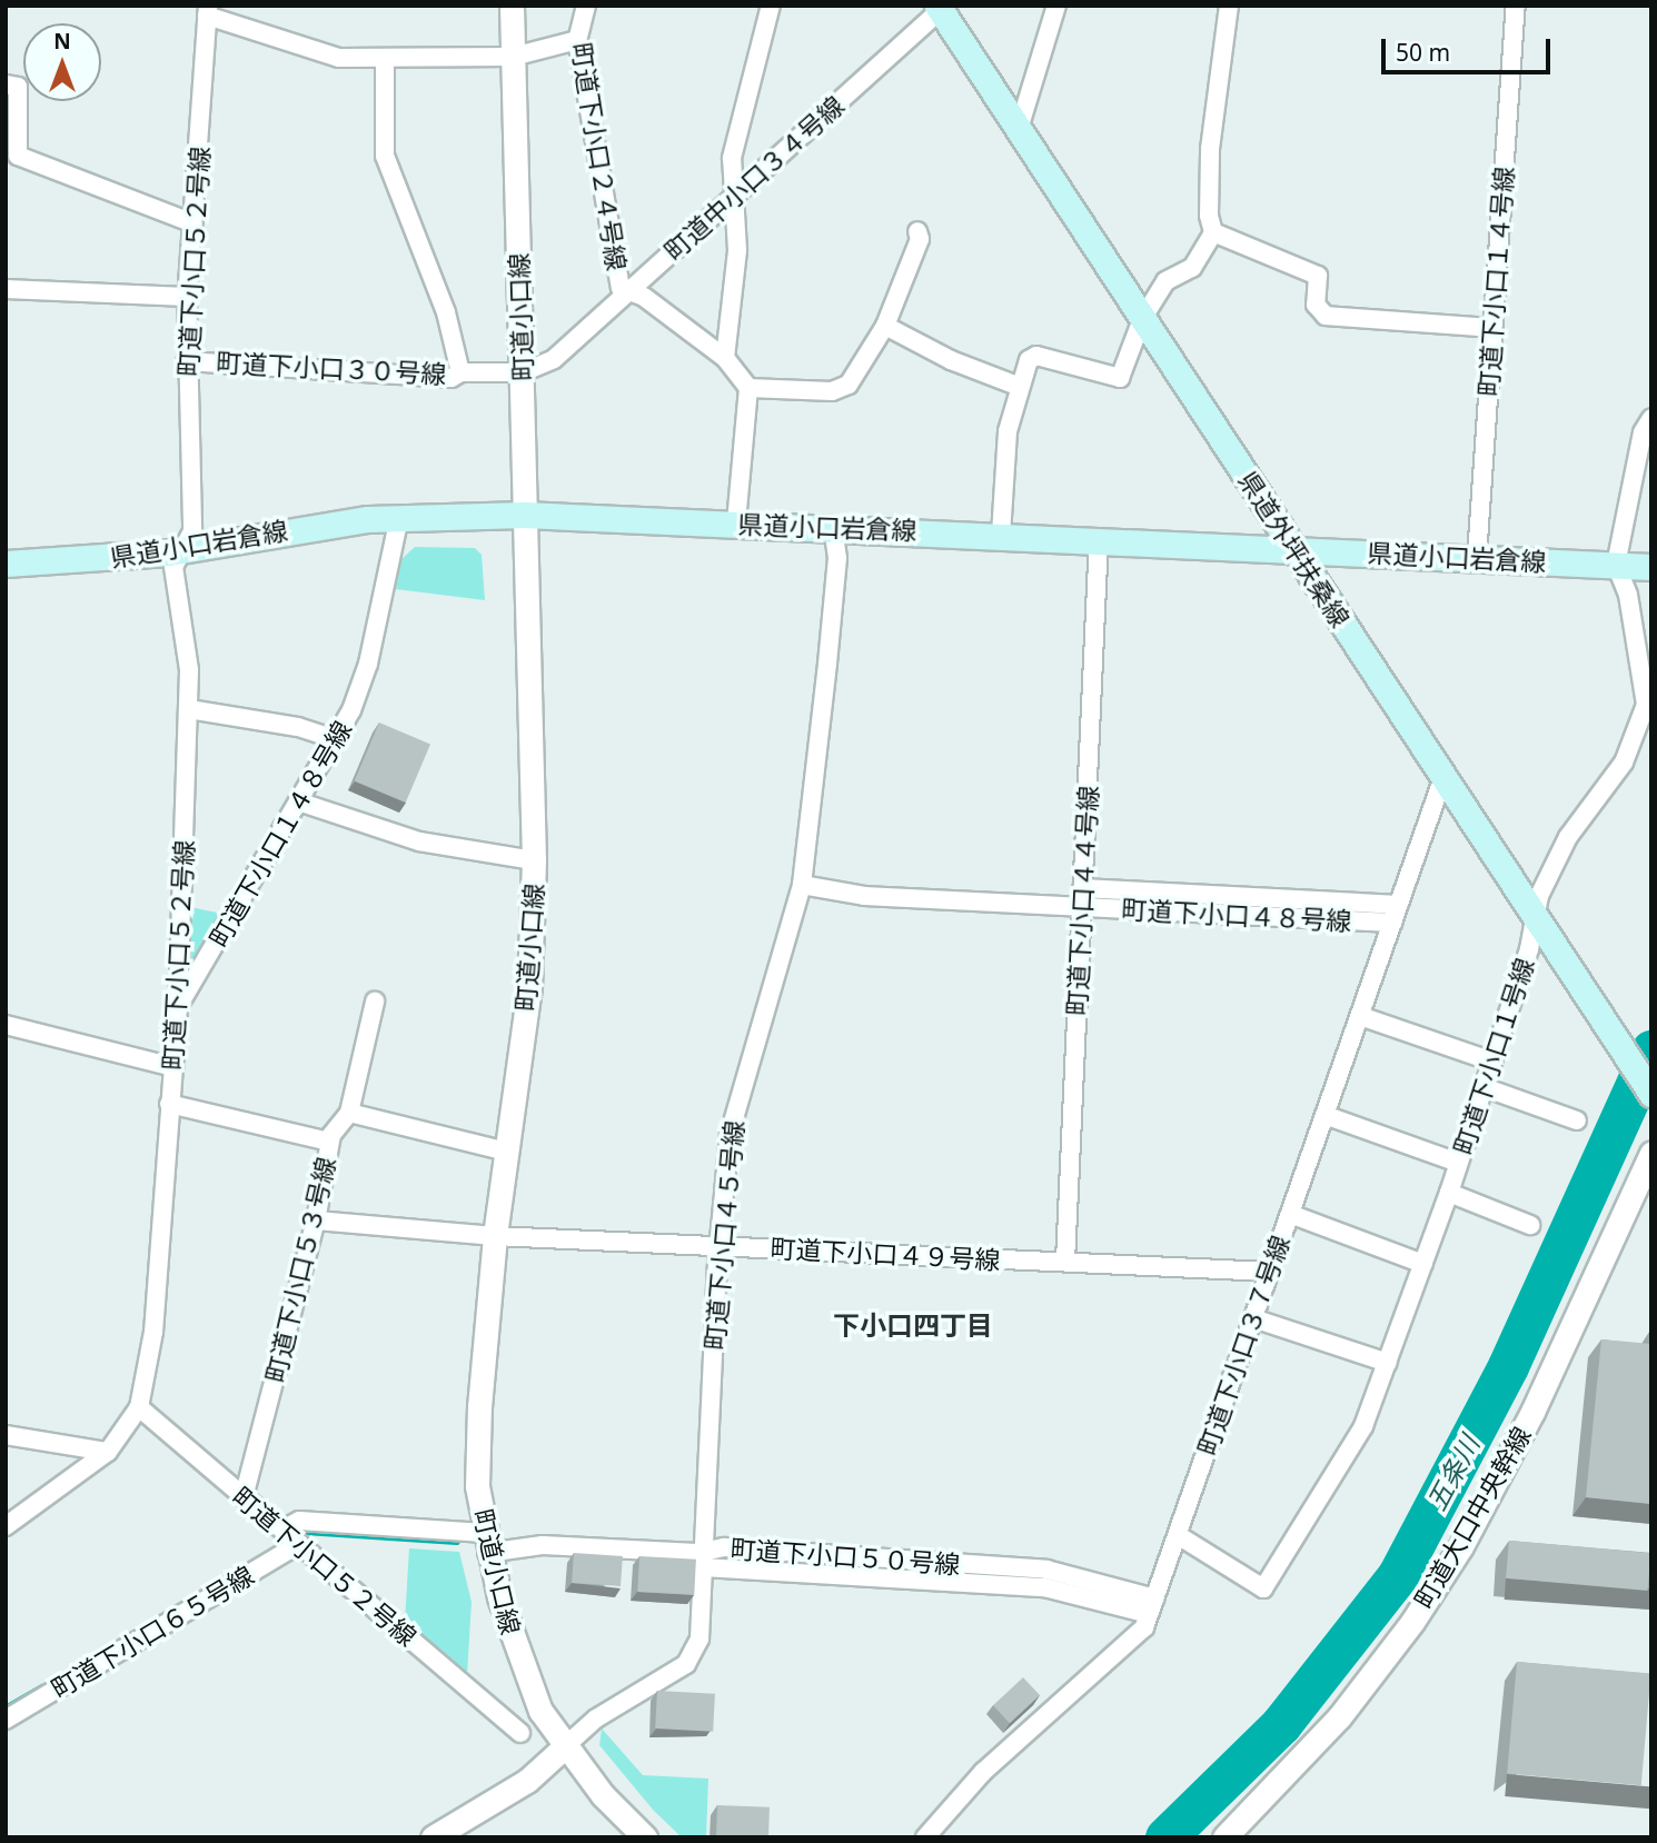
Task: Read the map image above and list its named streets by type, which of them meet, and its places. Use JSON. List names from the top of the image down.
{
  "streets": {
    "main road": ["県道小口岩倉線", "県道外坪扶桑線"],
    "street": [
      "町道下小口２４号線",
      "町道中小口３４号線",
      "町道下小口５２号線",
      "町道下小口１４号線",
      "町道小口線",
      "町道下小口３０号線",
      "町道下小口１４８号線",
      "町道下小口４４号線",
      "町道下小口４８号線",
      "町道下小口１号線",
      "町道下小口４５号線",
      "町道下小口４９号線",
      "町道下小口５３号線",
      "町道下小口３７号線",
      "町道大口中央幹線",
      "町道下小口５０号線",
      "町道下小口６５号線"
    ]
  },
  "crossings": [
    ["町道下小口２４号線", "町道中小口３４号線"],
    ["町道中小口３４号線", "町道小口線"],
    ["町道中小口３４号線", "町道下小口３０号線"],
    ["町道中小口３４号線", "県道外坪扶桑線"],
    ["町道下小口５２号線", "町道下小口３０号線"],
    ["町道下小口５２号線", "県道小口岩倉線"],
    ["町道下小口５２号線", "町道下小口１４８号線"],
    ["町道下小口５２号線", "町道下小口５３号線"],
    ["町道下小口５２号線", "町道下小口５０号線"],
    ["町道下小口５２号線", "町道下小口６５号線"],
    ["町道下小口１４号線", "県道小口岩倉線"],
    ["町道小口線", "町道下小口３０号線"],
    ["町道小口線", "県道小口岩倉線"],
    ["町道小口線", "町道下小口４５号線"],
    ["町道小口線", "町道下小口４９号線"],
    ["町道小口線", "町道下小口５０号線"],
    ["県道小口岩倉線", "県道外坪扶桑線"],
    ["県道小口岩倉線", "町道下小口１４８号線"],
    ["県道小口岩倉線", "町道下小口４４号線"],
    ["県道小口岩倉線", "町道下小口１号線"],
    ["県道小口岩倉線", "町道下小口４５号線"],
    ["県道外坪扶桑線", "町道下小口１号線"],
    ["県道外坪扶桑線", "町道下小口３７号線"],
    ["町道下小口４４号線", "町道下小口４８号線"],
    ["町道下小口４４号線", "町道下小口４９号線"],
    ["町道下小口４８号線", "町道下小口４５号線"],
    ["町道下小口４８号線", "町道下小口３７号線"],
    ["町道下小口１号線", "町道下小口３７号線"],
    ["町道下小口４５号線", "町道下小口４９号線"],
    ["町道下小口４５号線", "町道下小口５０号線"],
    ["町道下小口４９号線", "町道下小口５３号線"],
    ["町道下小口４９号線", "町道下小口３７号線"],
    ["町道下小口３７号線", "町道下小口５０号線"]
  ],
  "districts": ["下小口四丁目"],
  "water": ["五条川"],
  "scale_bar": "50 m",
  "north": "top"
}
